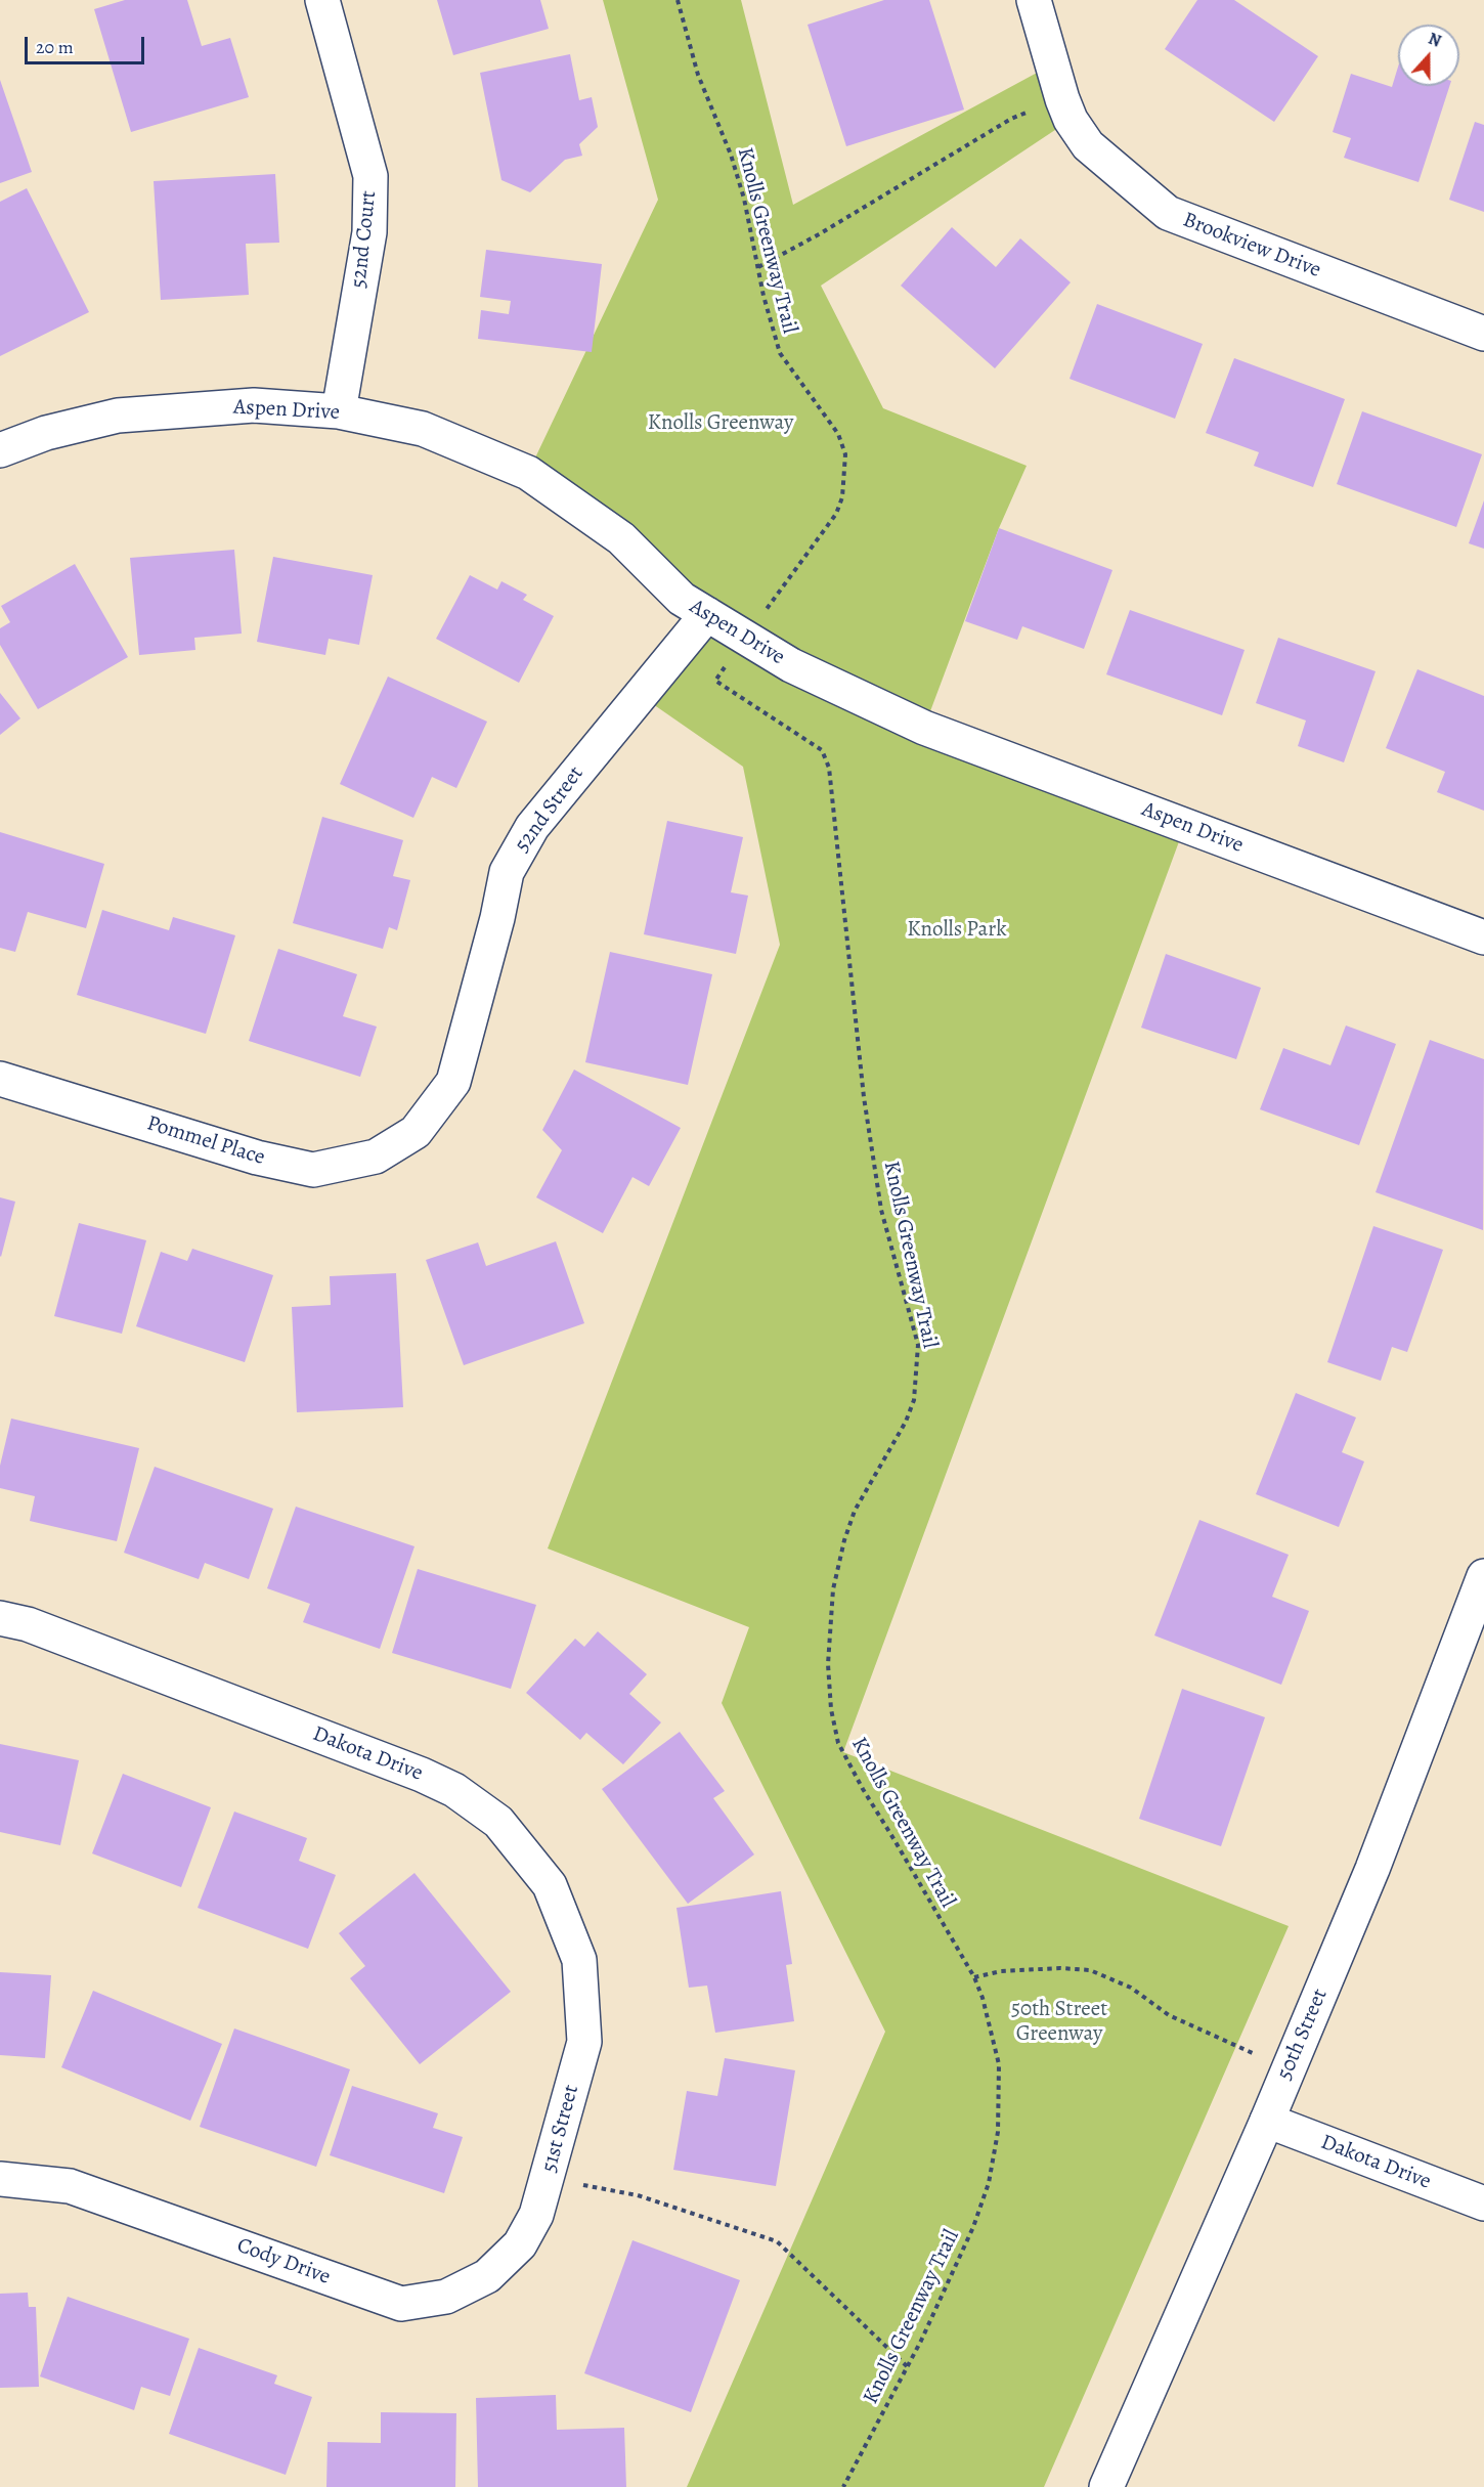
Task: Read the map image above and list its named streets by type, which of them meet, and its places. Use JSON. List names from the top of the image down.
{
  "streets": {
    "street": [
      "52nd Court",
      "Brookview Drive",
      "Aspen Drive",
      "52nd Street",
      "Pommel Place",
      "Dakota Drive",
      "50th Street",
      "51st Street",
      "Cody Drive"
    ],
    "path": ["Knolls Greenway Trail"]
  },
  "crossings": [
    ["52nd Court", "Aspen Drive"],
    ["Knolls Greenway Trail", "Aspen Drive"],
    ["Aspen Drive", "52nd Street"],
    ["52nd Street", "Pommel Place"],
    ["Dakota Drive", "50th Street"],
    ["Dakota Drive", "51st Street"],
    ["51st Street", "Cody Drive"]
  ],
  "parks": ["Knolls Greenway", "Knolls Park", "50th Street Greenway"],
  "scale_bar": "20 m",
  "north": "top"
}
